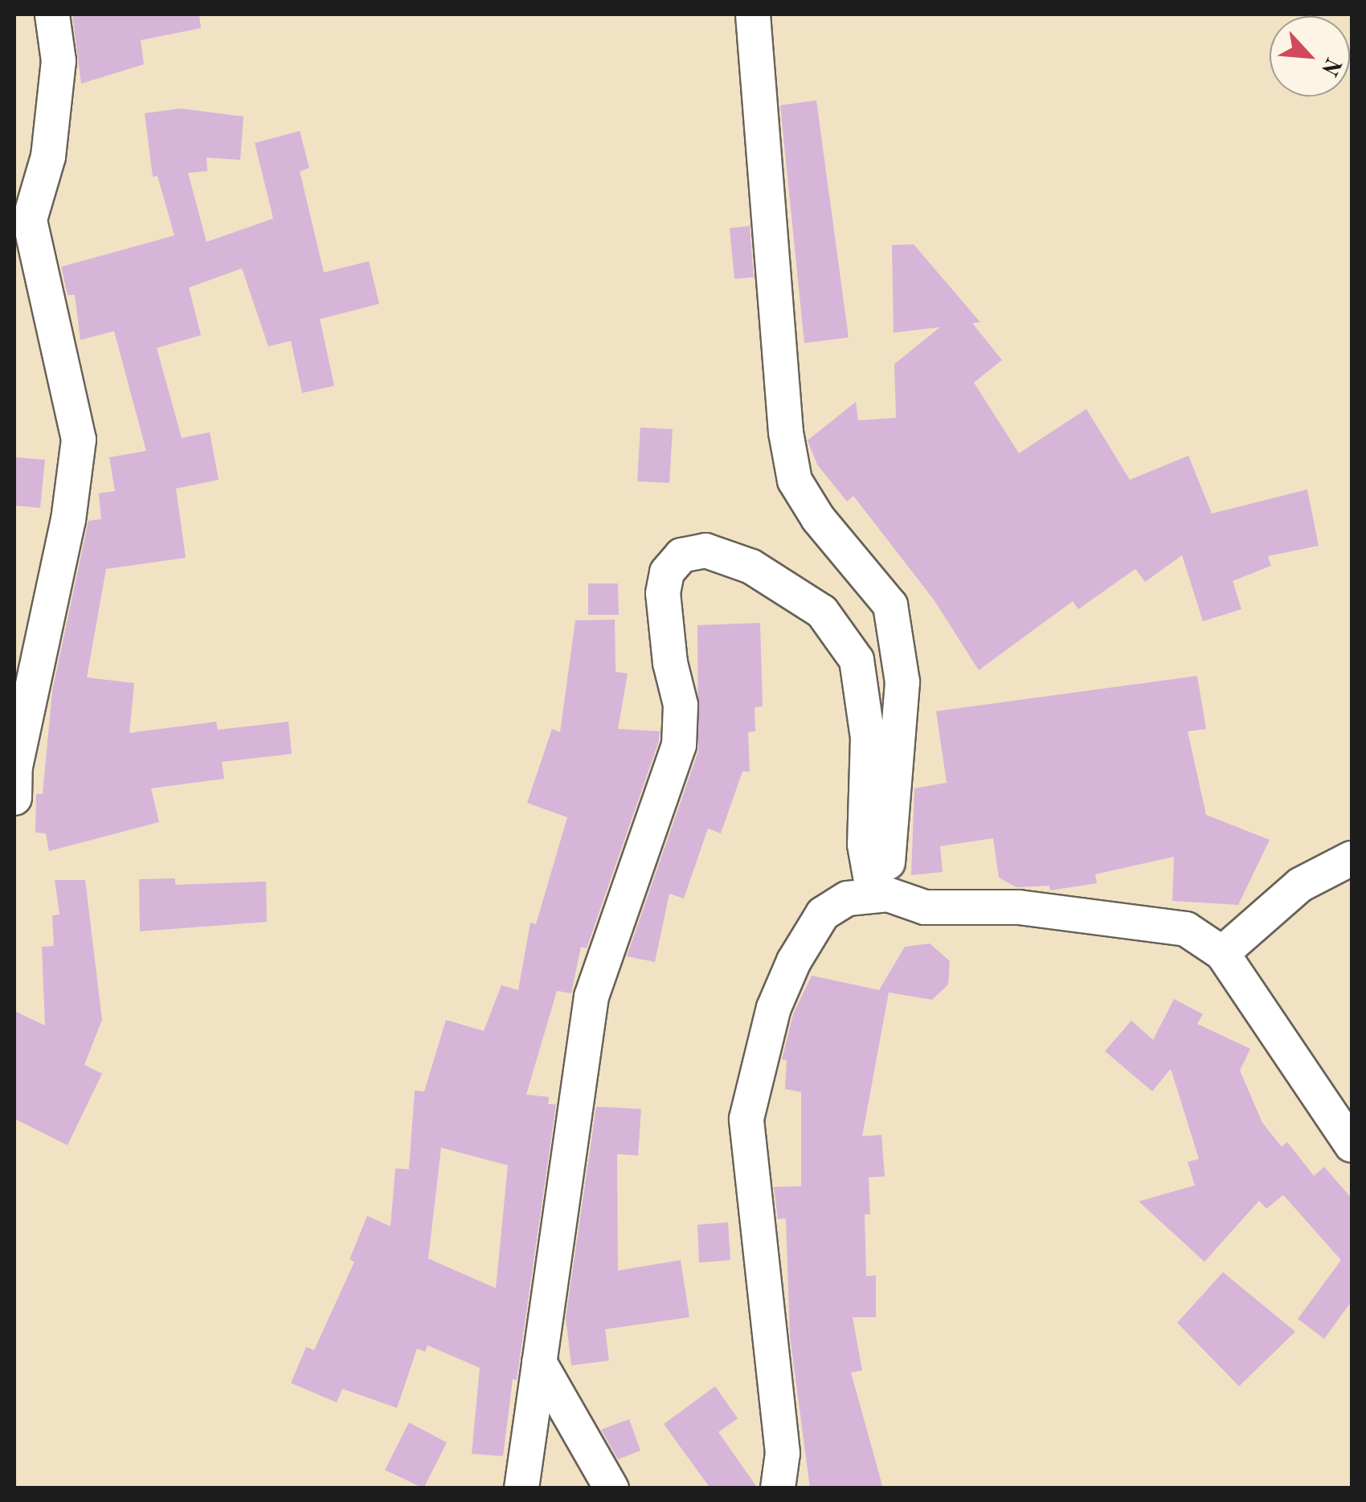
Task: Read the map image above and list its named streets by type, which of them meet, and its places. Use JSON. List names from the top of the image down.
{
  "north": "bottom right"
}
